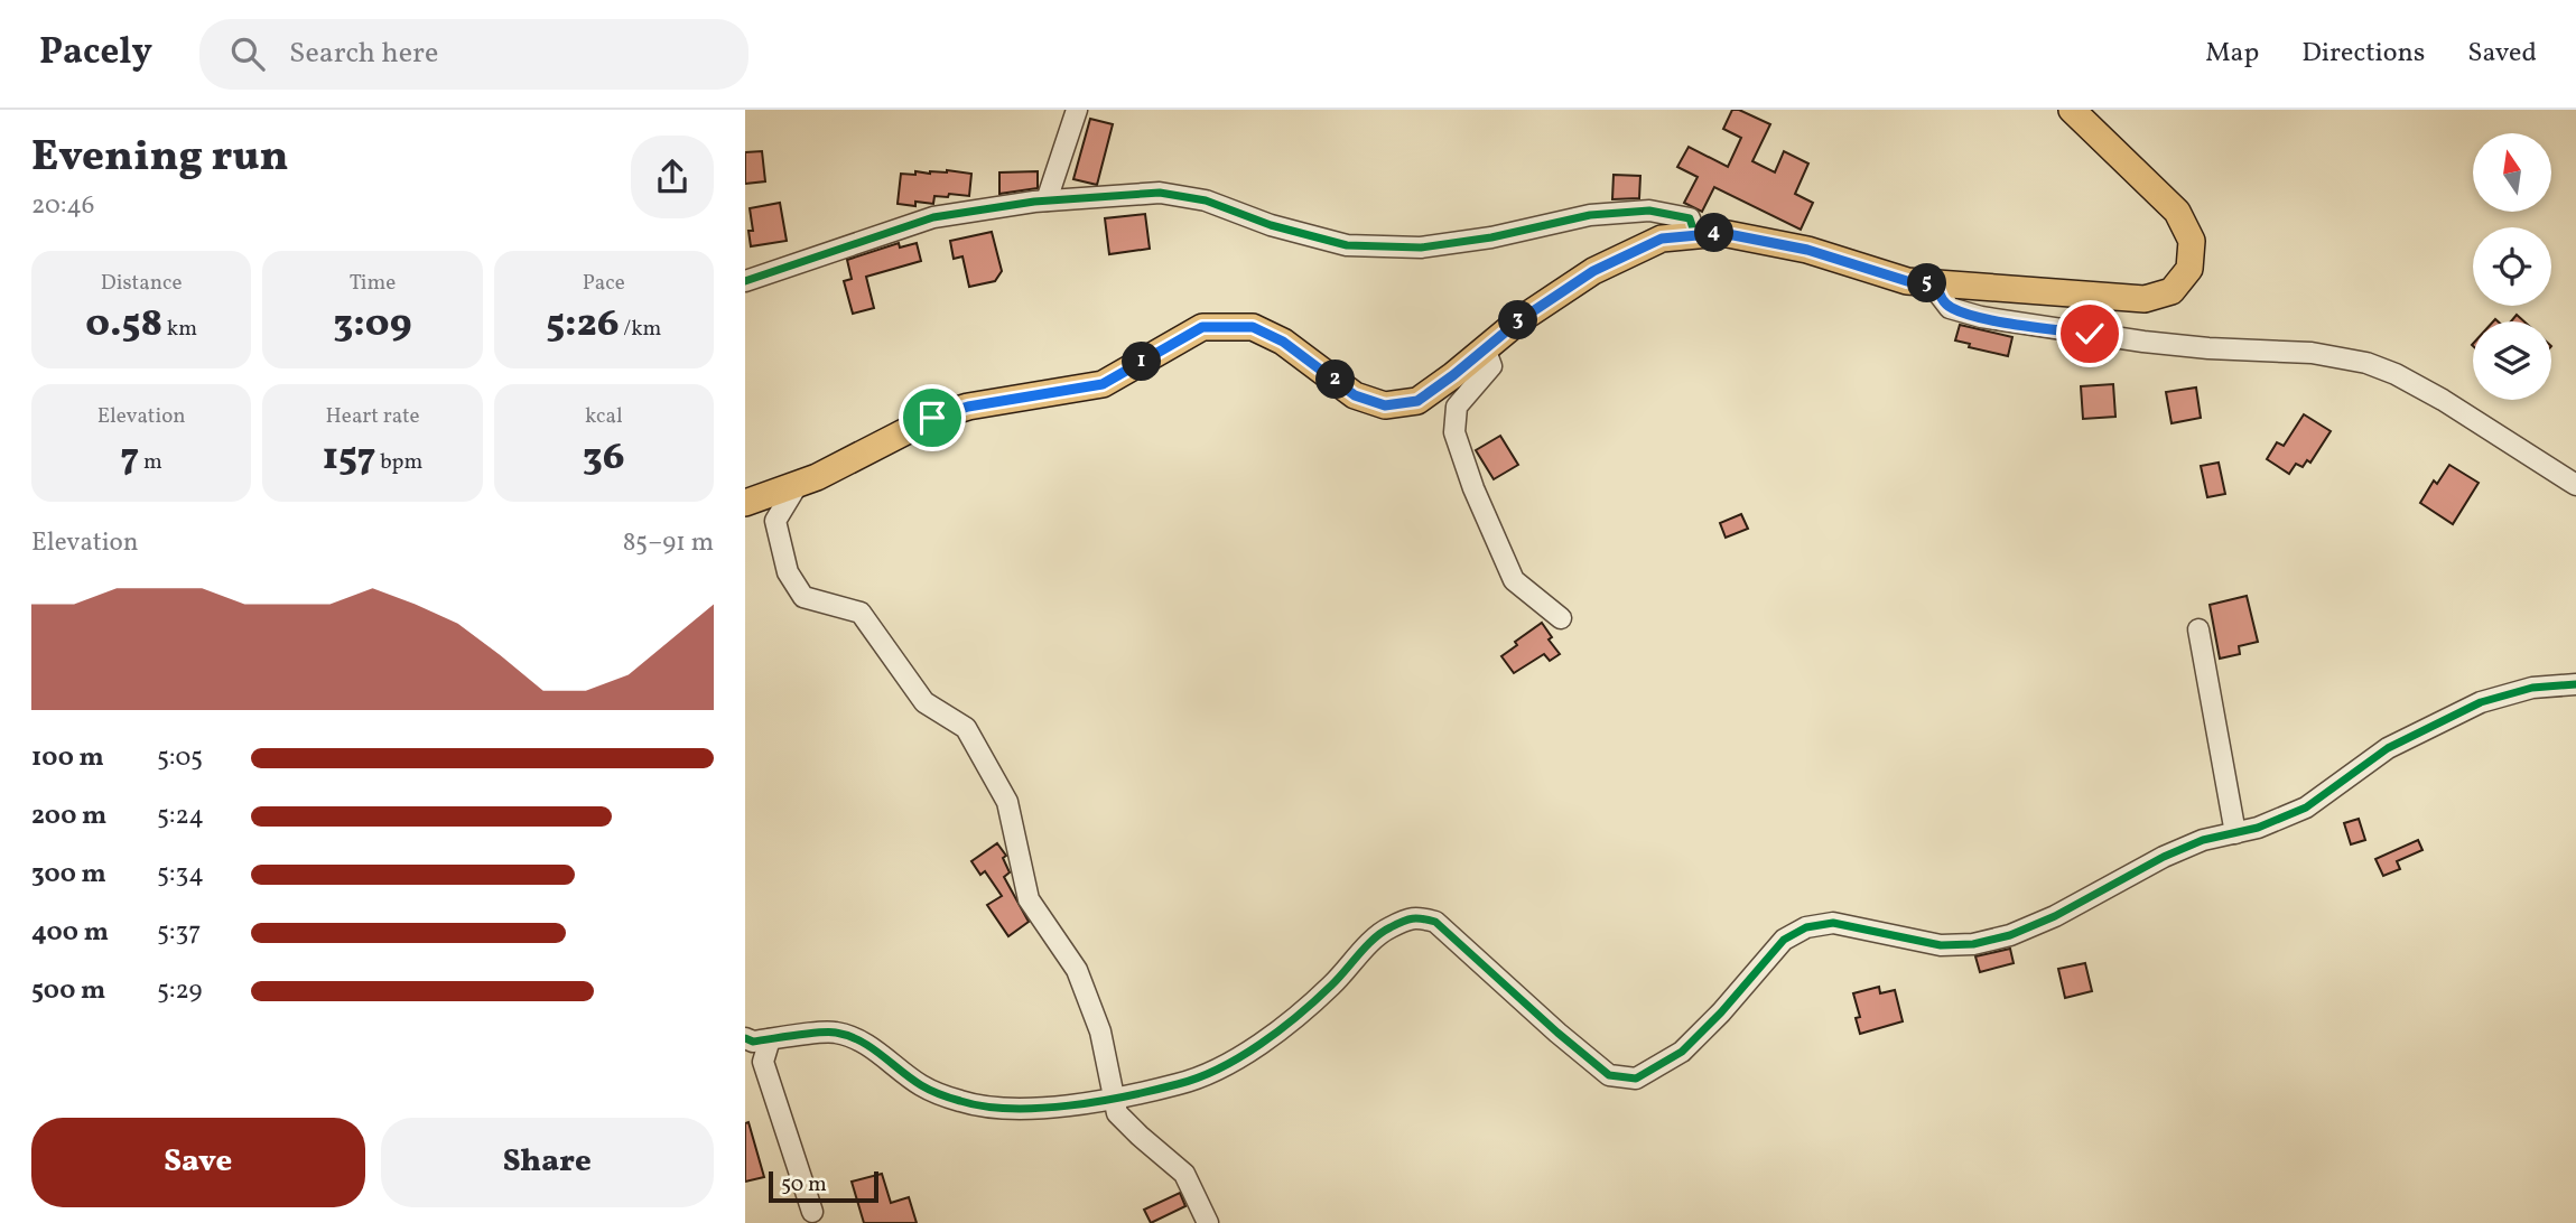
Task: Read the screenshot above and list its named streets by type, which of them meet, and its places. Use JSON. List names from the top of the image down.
{
  "scale_bar": "50 m",
  "north": "top",
  "page": {
    "header": "Pacely",
    "search": "Search here",
    "nav": ["Map", "Directions", "Saved"],
    "heading": ["Evening run", "20:46"],
    "pins": [
      "4",
      "5",
      "3",
      "1",
      "2"
    ],
    "stats": [
      ["Distance", "0.58 km"],
      ["Time", "3:09"],
      ["Pace", "5:26 /km"],
      ["Elevation", "7 m"],
      ["Heart rate", "157 bpm"],
      ["kcal", "36"]
    ],
    "chart": ["Elevation", "85–91 m"],
    "list": [
      {
        "name": "100 m",
        "note": "5:05"
      },
      {
        "name": "200 m",
        "note": "5:24"
      },
      {
        "name": "300 m",
        "note": "5:34"
      },
      {
        "name": "400 m",
        "note": "5:37"
      },
      {
        "name": "500 m",
        "note": "5:29"
      }
    ],
    "buttons": ["Save", "Share"],
    "scale": "50 m"
  }
}
